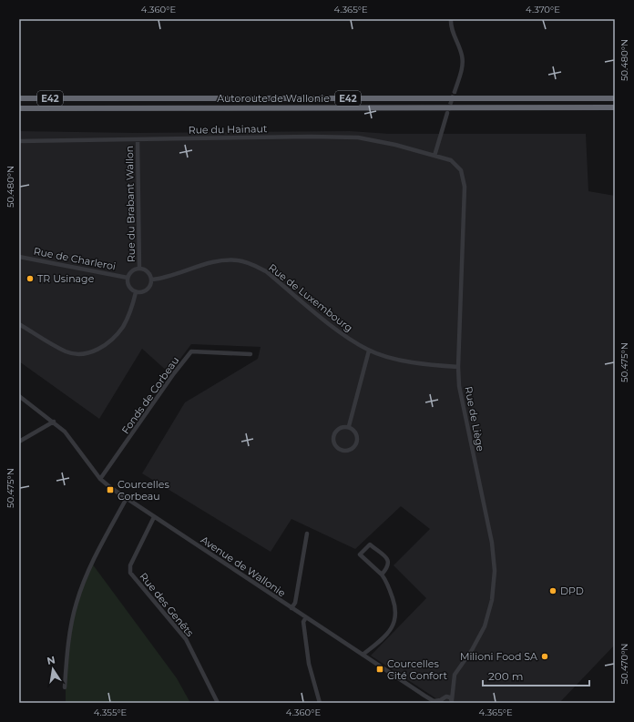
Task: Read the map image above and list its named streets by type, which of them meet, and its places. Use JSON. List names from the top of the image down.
{
  "streets": {
    "highway": ["E42", "Autoroute de Wallonie"],
    "street": [
      "Rue du Hainaut",
      "Rue du Brabant Wallon",
      "Rue de Charleroi",
      "Rue de Luxembourg",
      "Fonds de Corbeau",
      "Rue de Liège",
      "Avenue de Wallonie",
      "Rue des Genêts"
    ]
  },
  "crossings": [
    ["Rue du Hainaut", "Rue du Brabant Wallon"],
    ["Rue du Hainaut", "Rue de Liège"],
    ["Rue du Brabant Wallon", "Rue de Charleroi"],
    ["Rue du Brabant Wallon", "Rue de Luxembourg"],
    ["Rue de Charleroi", "Rue de Luxembourg"],
    ["Rue de Luxembourg", "Rue de Liège"],
    ["Fonds de Corbeau", "Avenue de Wallonie"],
    ["Rue de Liège", "Avenue de Wallonie"],
    ["Avenue de Wallonie", "Rue des Genêts"]
  ],
  "places": {
    "other": ["TR Usinage", "DPD", "Milioni Food SA"],
    "transit": ["Courcelles Corbeau", "Courcelles Cité Confort"]
  },
  "scale_bar": "200 m",
  "north": "top",
  "coordinates": [
    "4.360°E",
    "4.365°E",
    "4.370°E",
    "50.480°N",
    "50.475°N",
    "50.470°N",
    "4.355°E"
  ]
}
